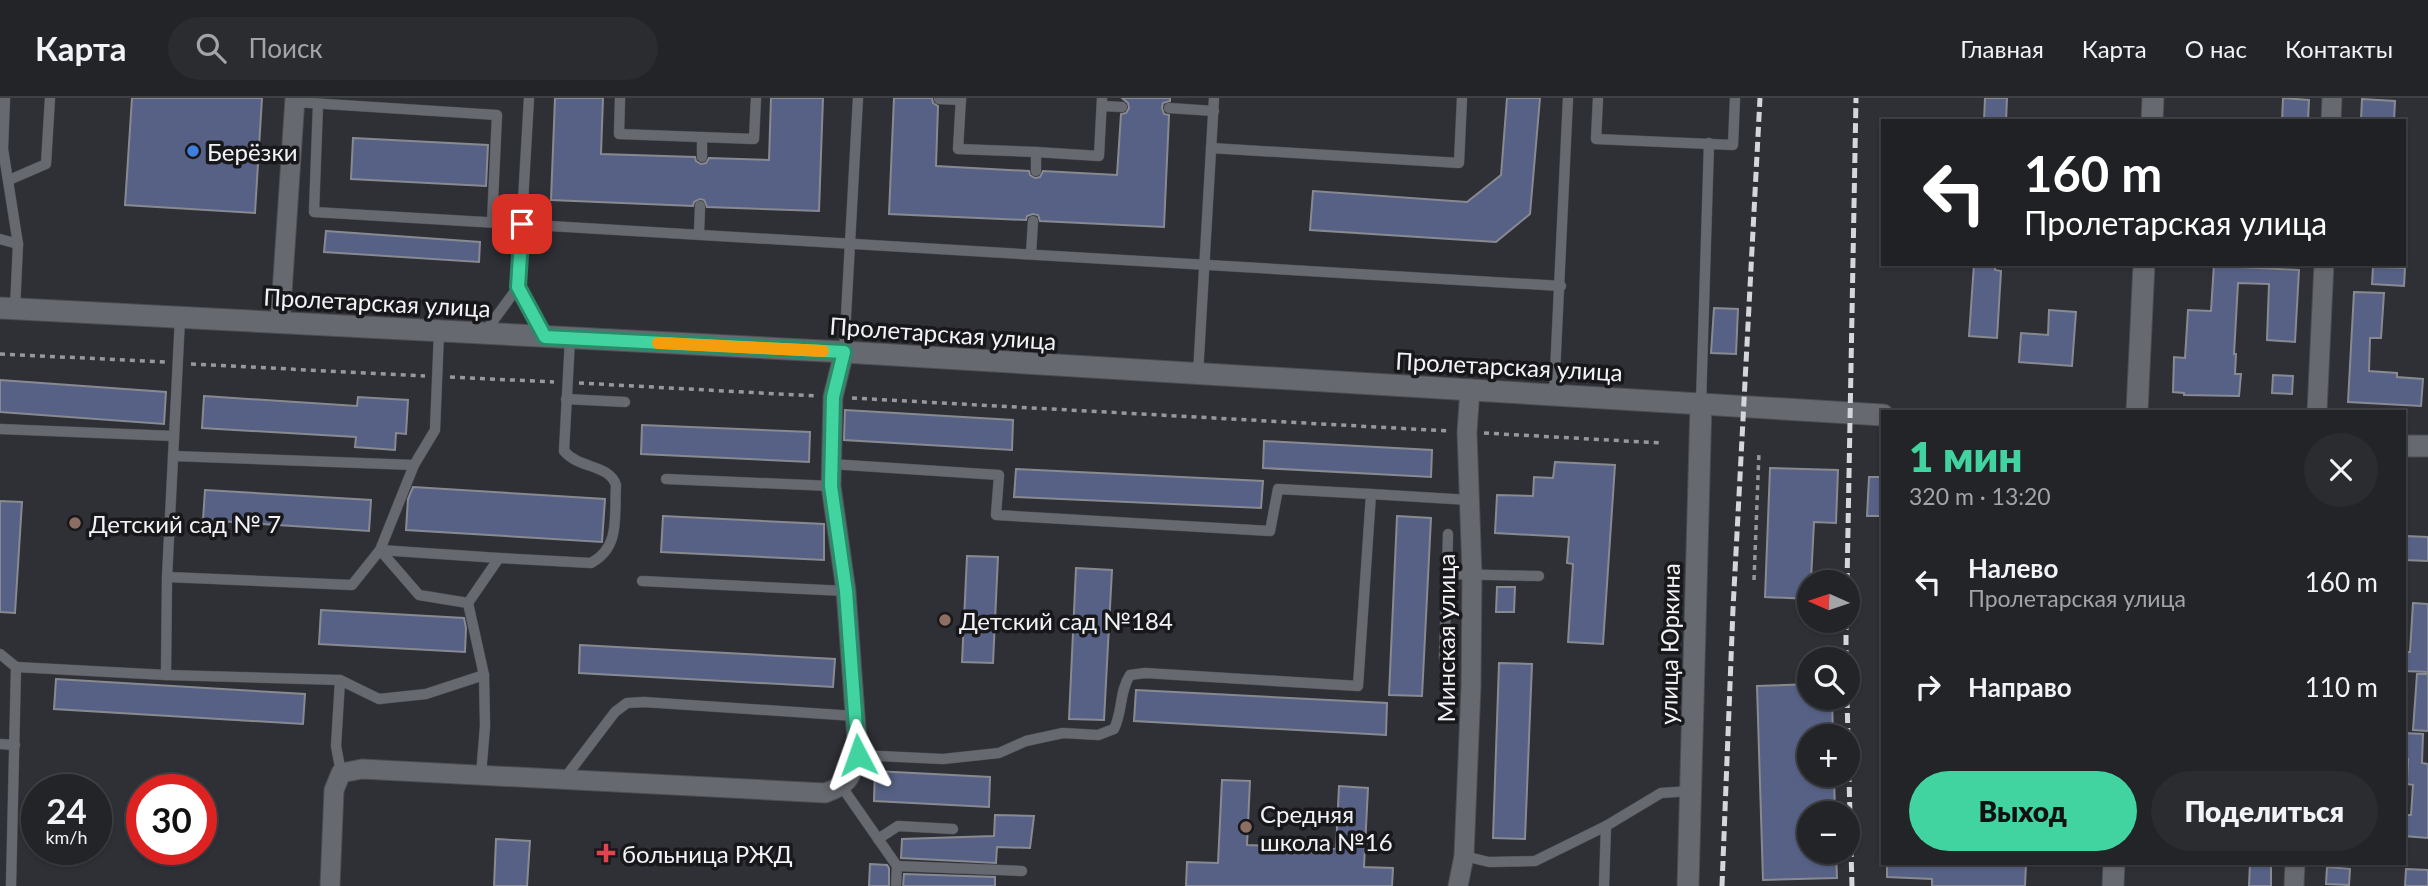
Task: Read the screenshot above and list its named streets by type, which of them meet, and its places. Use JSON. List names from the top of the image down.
{
  "streets": {
    "main road": ["Пролетарская улица", "улица Юркина"],
    "street": ["Минская улица"]
  },
  "crossings": [
    ["Пролетарская улица", "Минская улица"],
    ["Пролетарская улица", "улица Юркина"]
  ],
  "places": {
    "other": [
      "Берёзки",
      "Детский сад № 7",
      "Детский сад №184",
      "Средняя школа №16"
    ],
    "health": ["больница РЖД"]
  },
  "north": "left",
  "page": {
    "header": "Карта",
    "search": "Поиск",
    "nav": [
      "Главная",
      "Карта",
      "О нас",
      "Контакты"
    ],
    "turn": ["160 m", "Пролетарская улица"],
    "heading": ["1 мин", "320 m · 13:20"],
    "list": [
      {
        "name": "Налево",
        "note": "Пролетарская улица",
        "value": "160 m"
      },
      {
        "name": "Направо",
        "value": "110 m"
      }
    ],
    "map_buttons": ["+", "−"],
    "buttons": ["Выход", "Поделиться"],
    "speed": "24 km/h",
    "limit": "30"
  }
}
